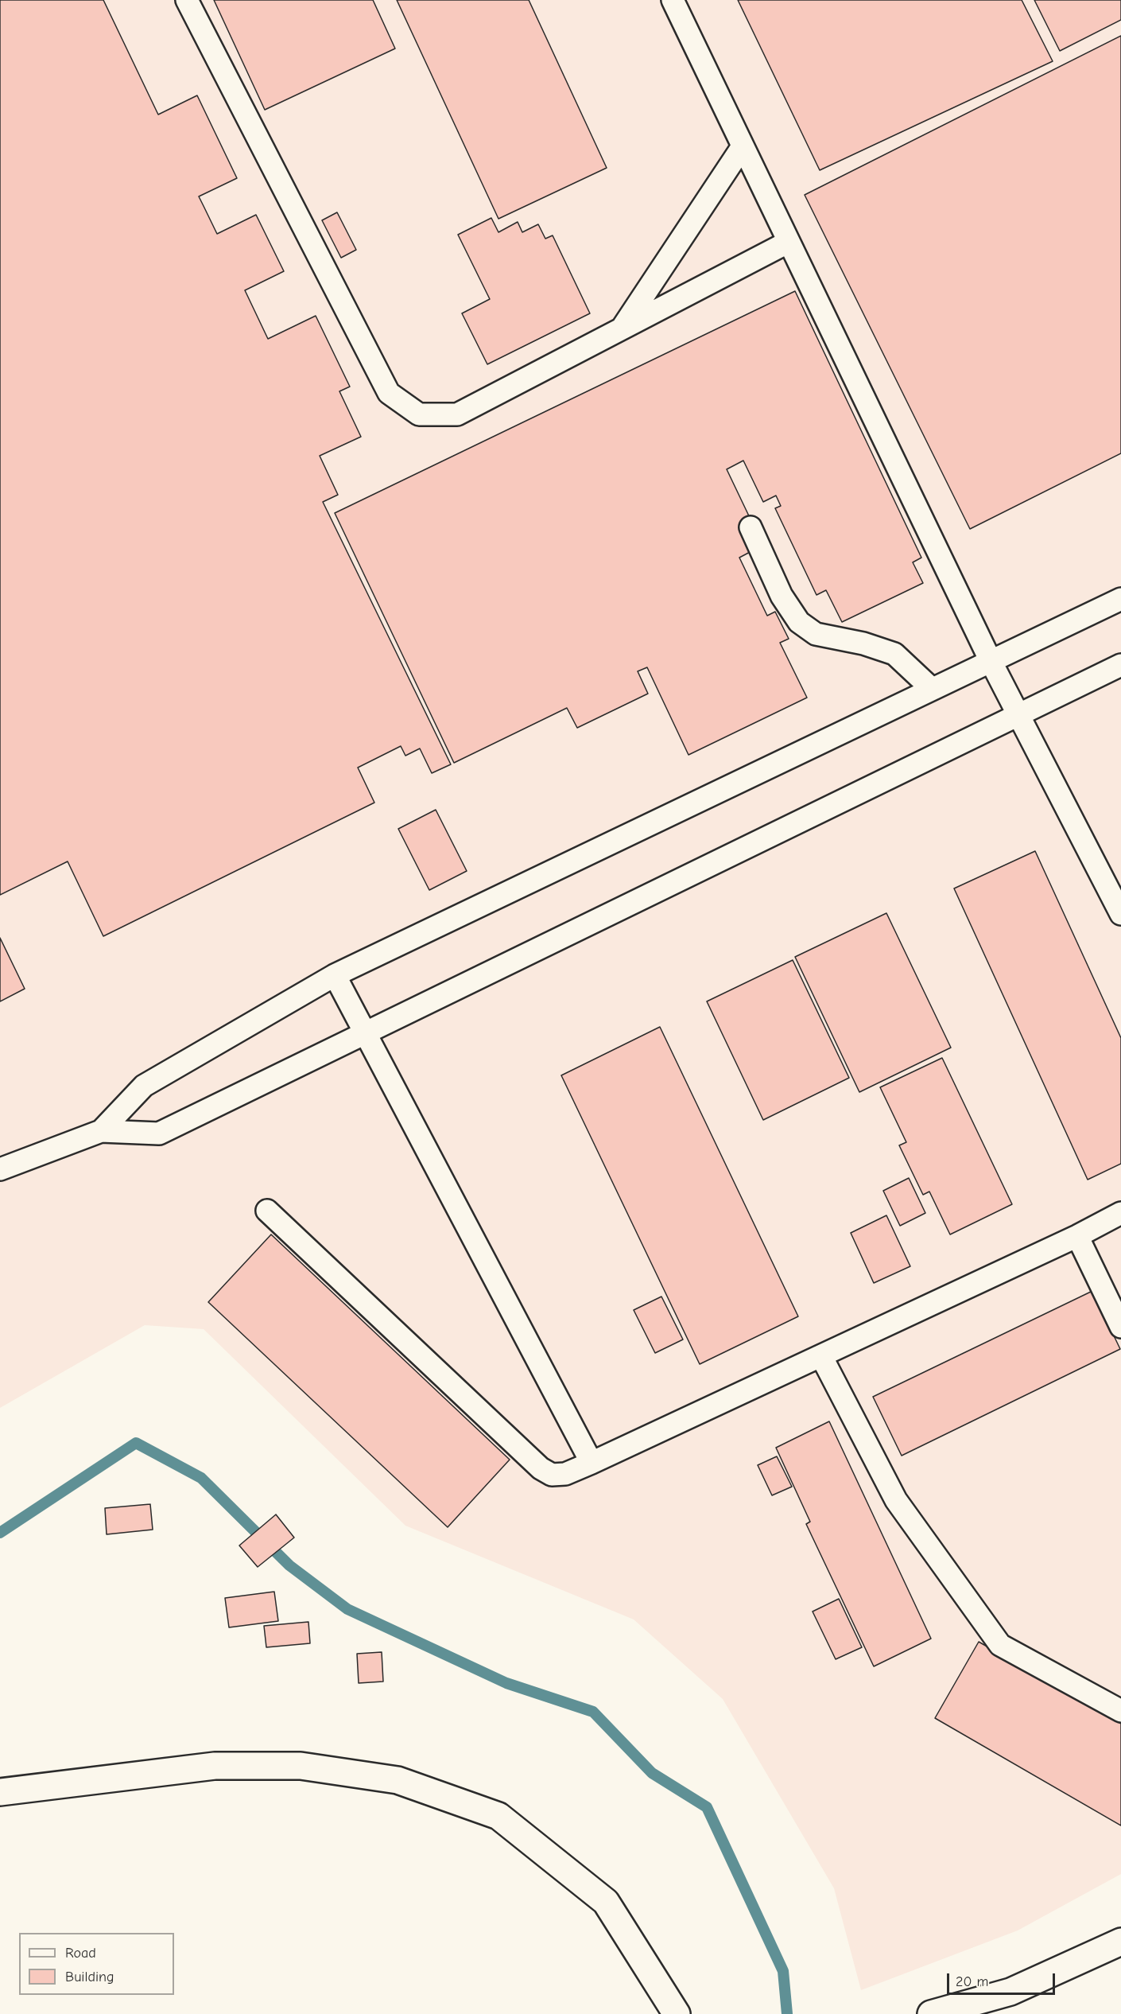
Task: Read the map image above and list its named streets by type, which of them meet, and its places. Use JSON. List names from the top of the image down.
{
  "legend": ["Road", "Building"],
  "scale_bar": "20 m"
}
